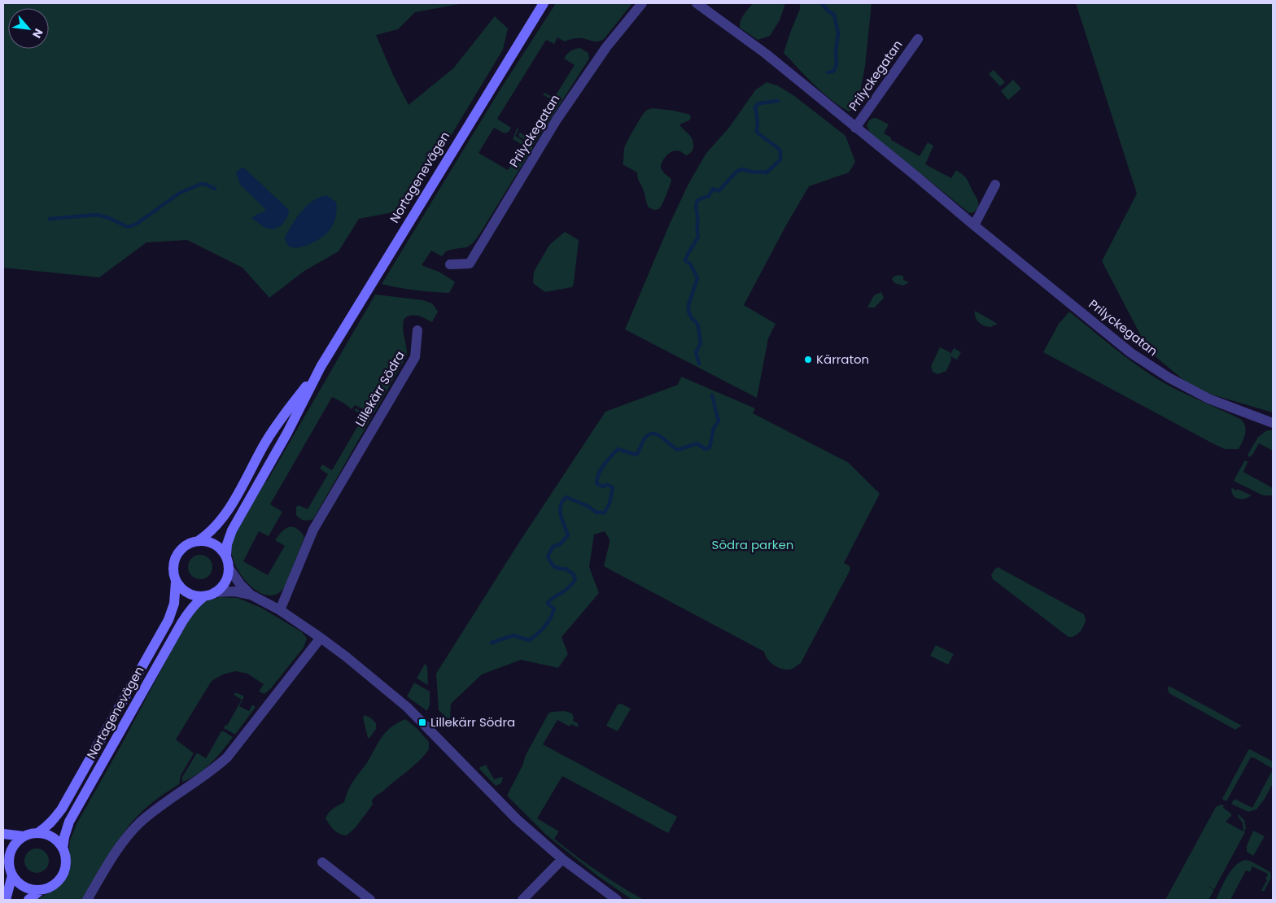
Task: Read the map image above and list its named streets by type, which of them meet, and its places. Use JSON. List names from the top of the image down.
{
  "streets": {
    "street": ["Prilyckegatan", "Nortagenevägen", "Lillekärr Södra"]
  },
  "parks": ["Södra parken"],
  "places": {
    "other": ["Kärraton"],
    "transit": ["Lillekärr Södra"]
  },
  "north": "bottom right"
}
